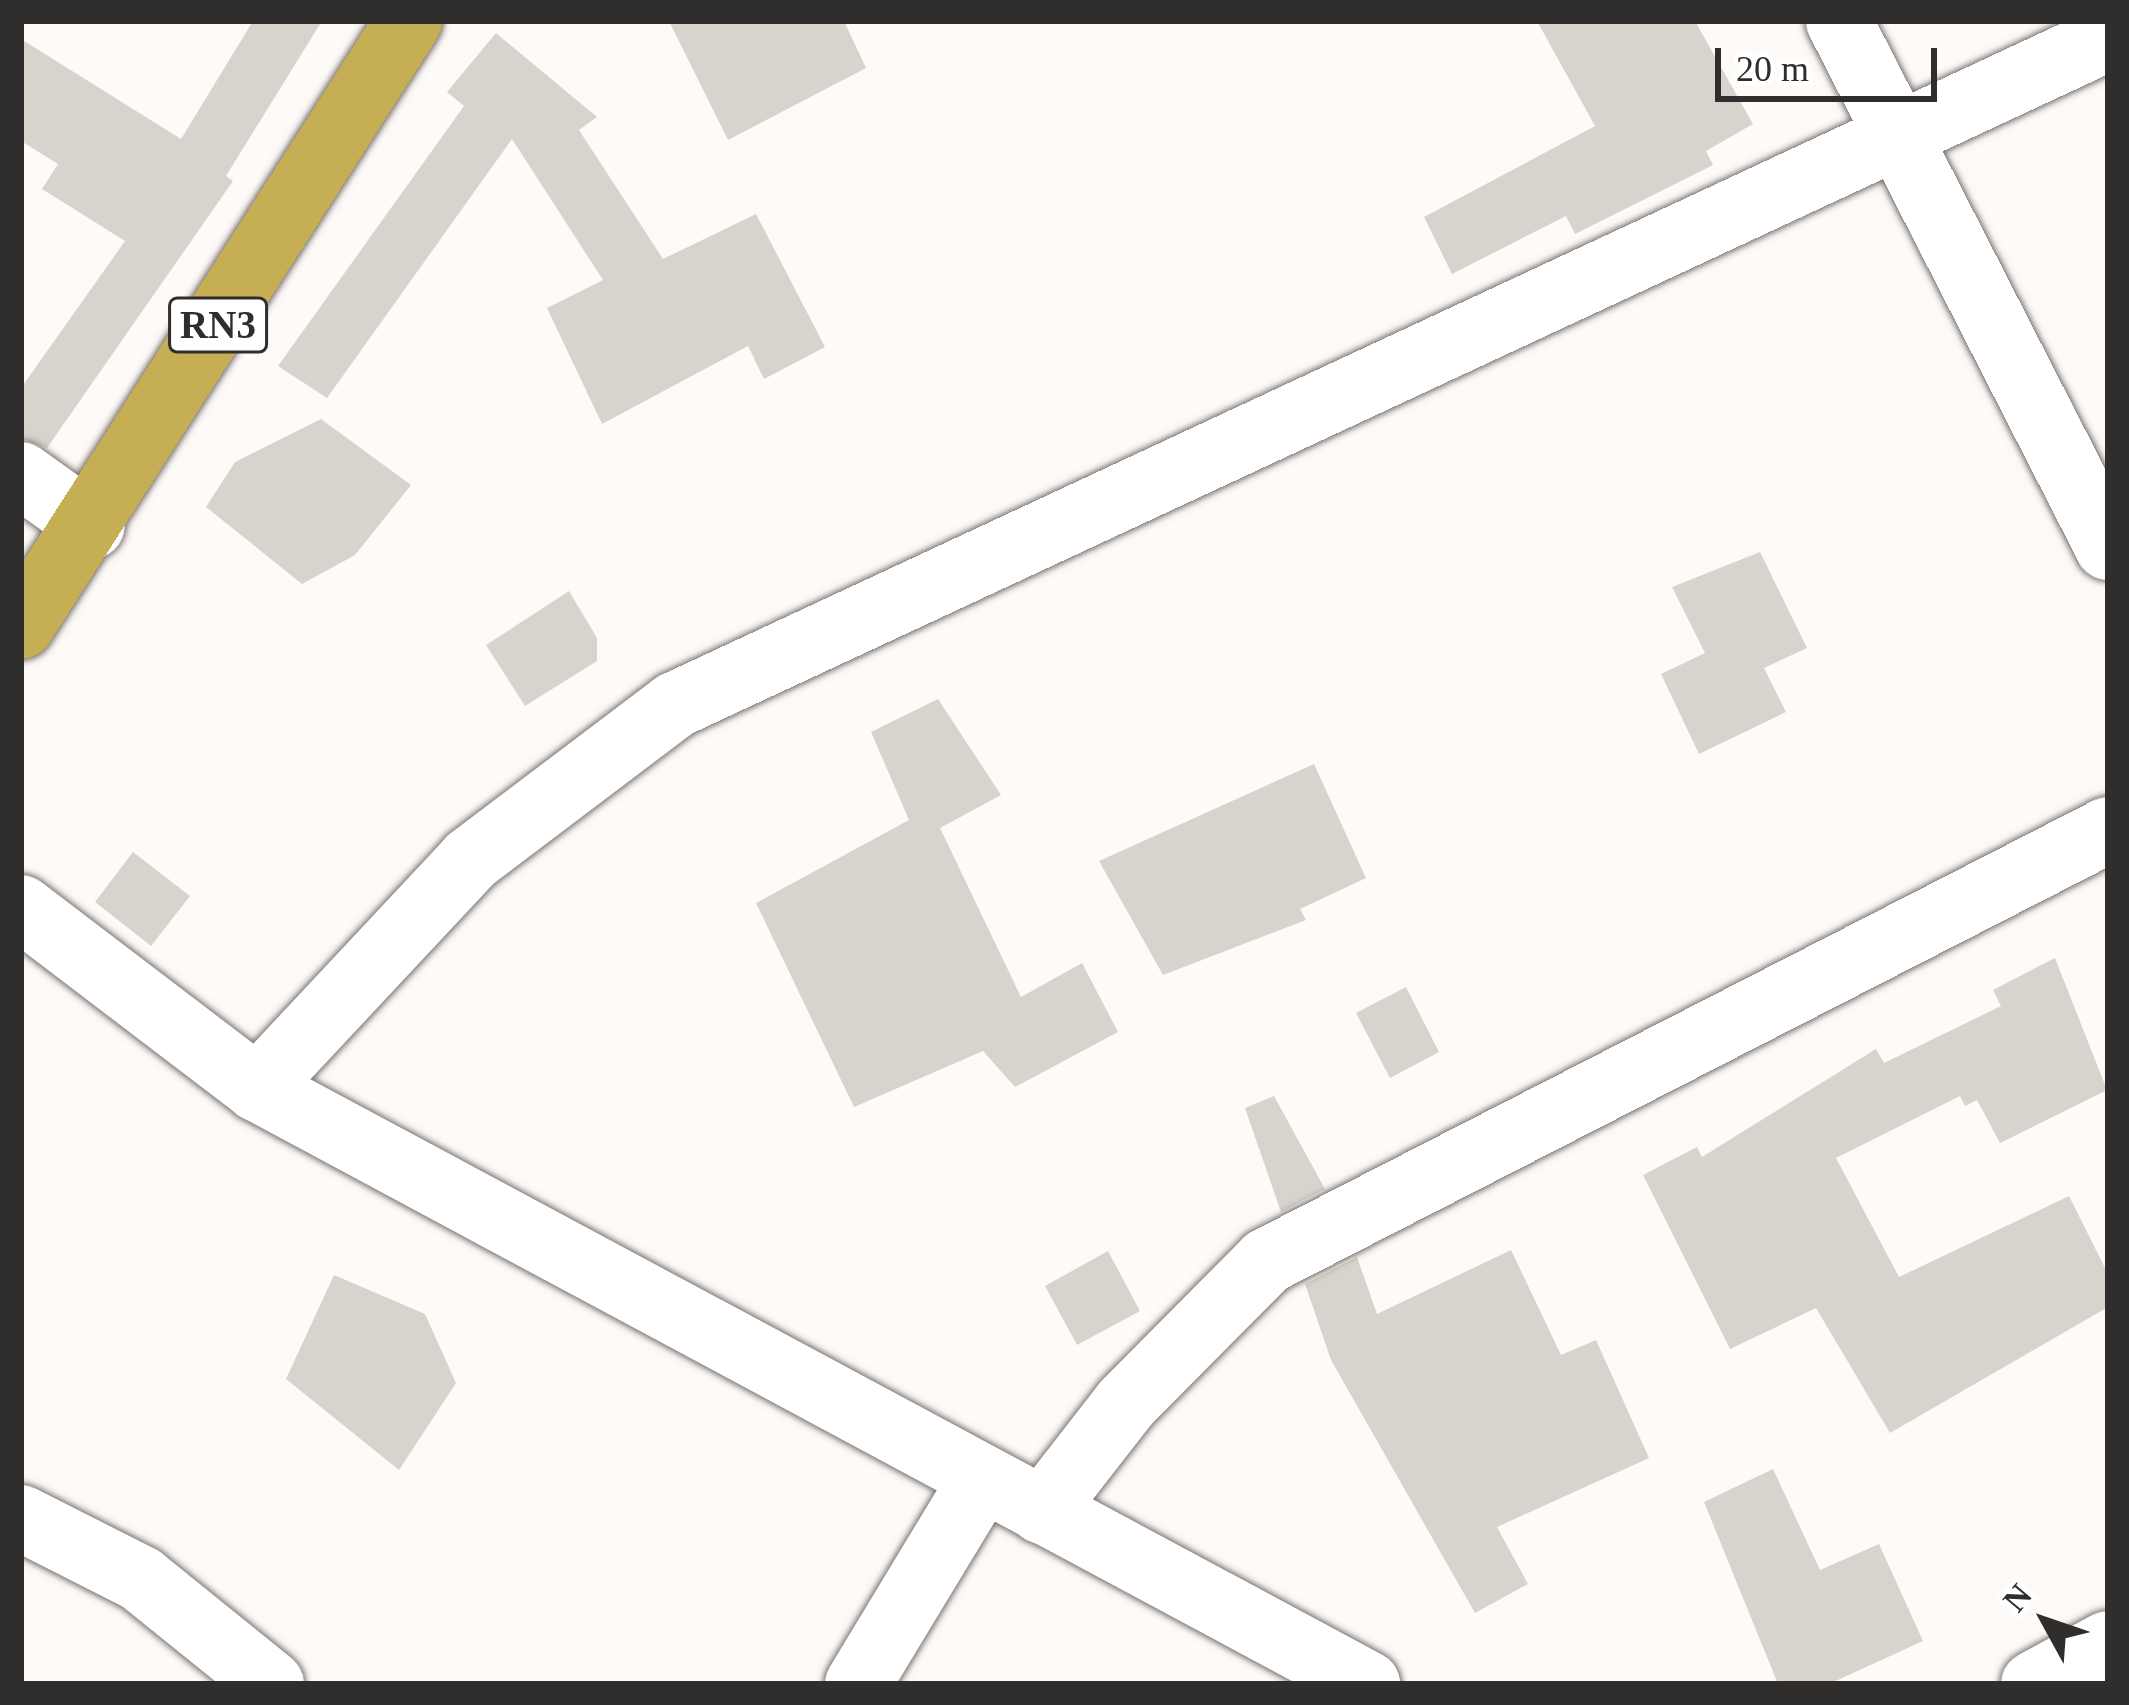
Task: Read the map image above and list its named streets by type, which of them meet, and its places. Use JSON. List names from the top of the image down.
{
  "streets": {
    "highway": ["RN3"]
  },
  "scale_bar": "20 m",
  "north": "top left"
}
